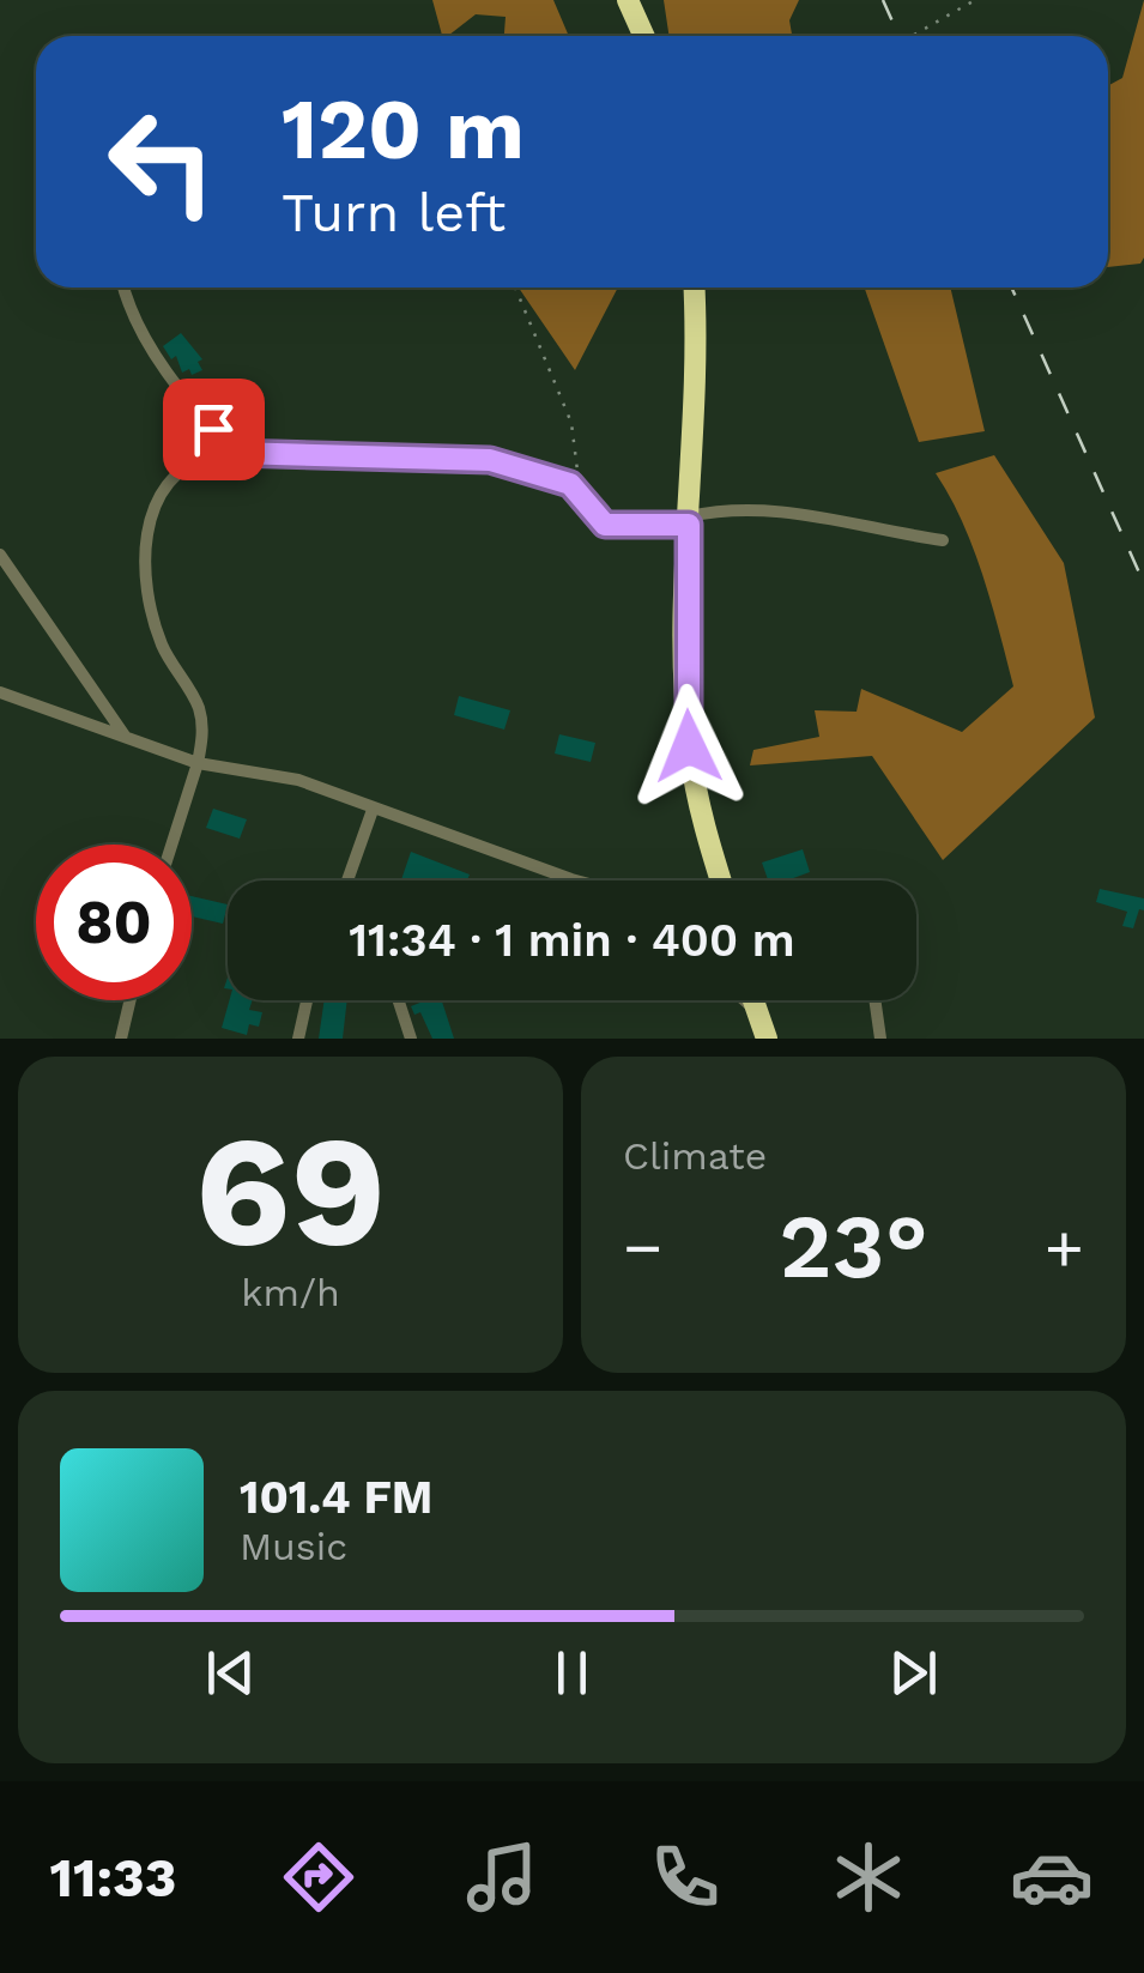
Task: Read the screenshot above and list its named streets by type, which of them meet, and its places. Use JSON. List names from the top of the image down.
{
  "page": {
    "turn": ["120 m", "Turn left"],
    "limit": "80",
    "trip": "11:34 · 1 min · 400 m",
    "tile": [
      ["69", "km/h"],
      "Climate"
    ],
    "heat": ["−", "23°", "+"],
    "song": ["101.4 FM", "Music"],
    "tabs": "11:33"
  }
}
